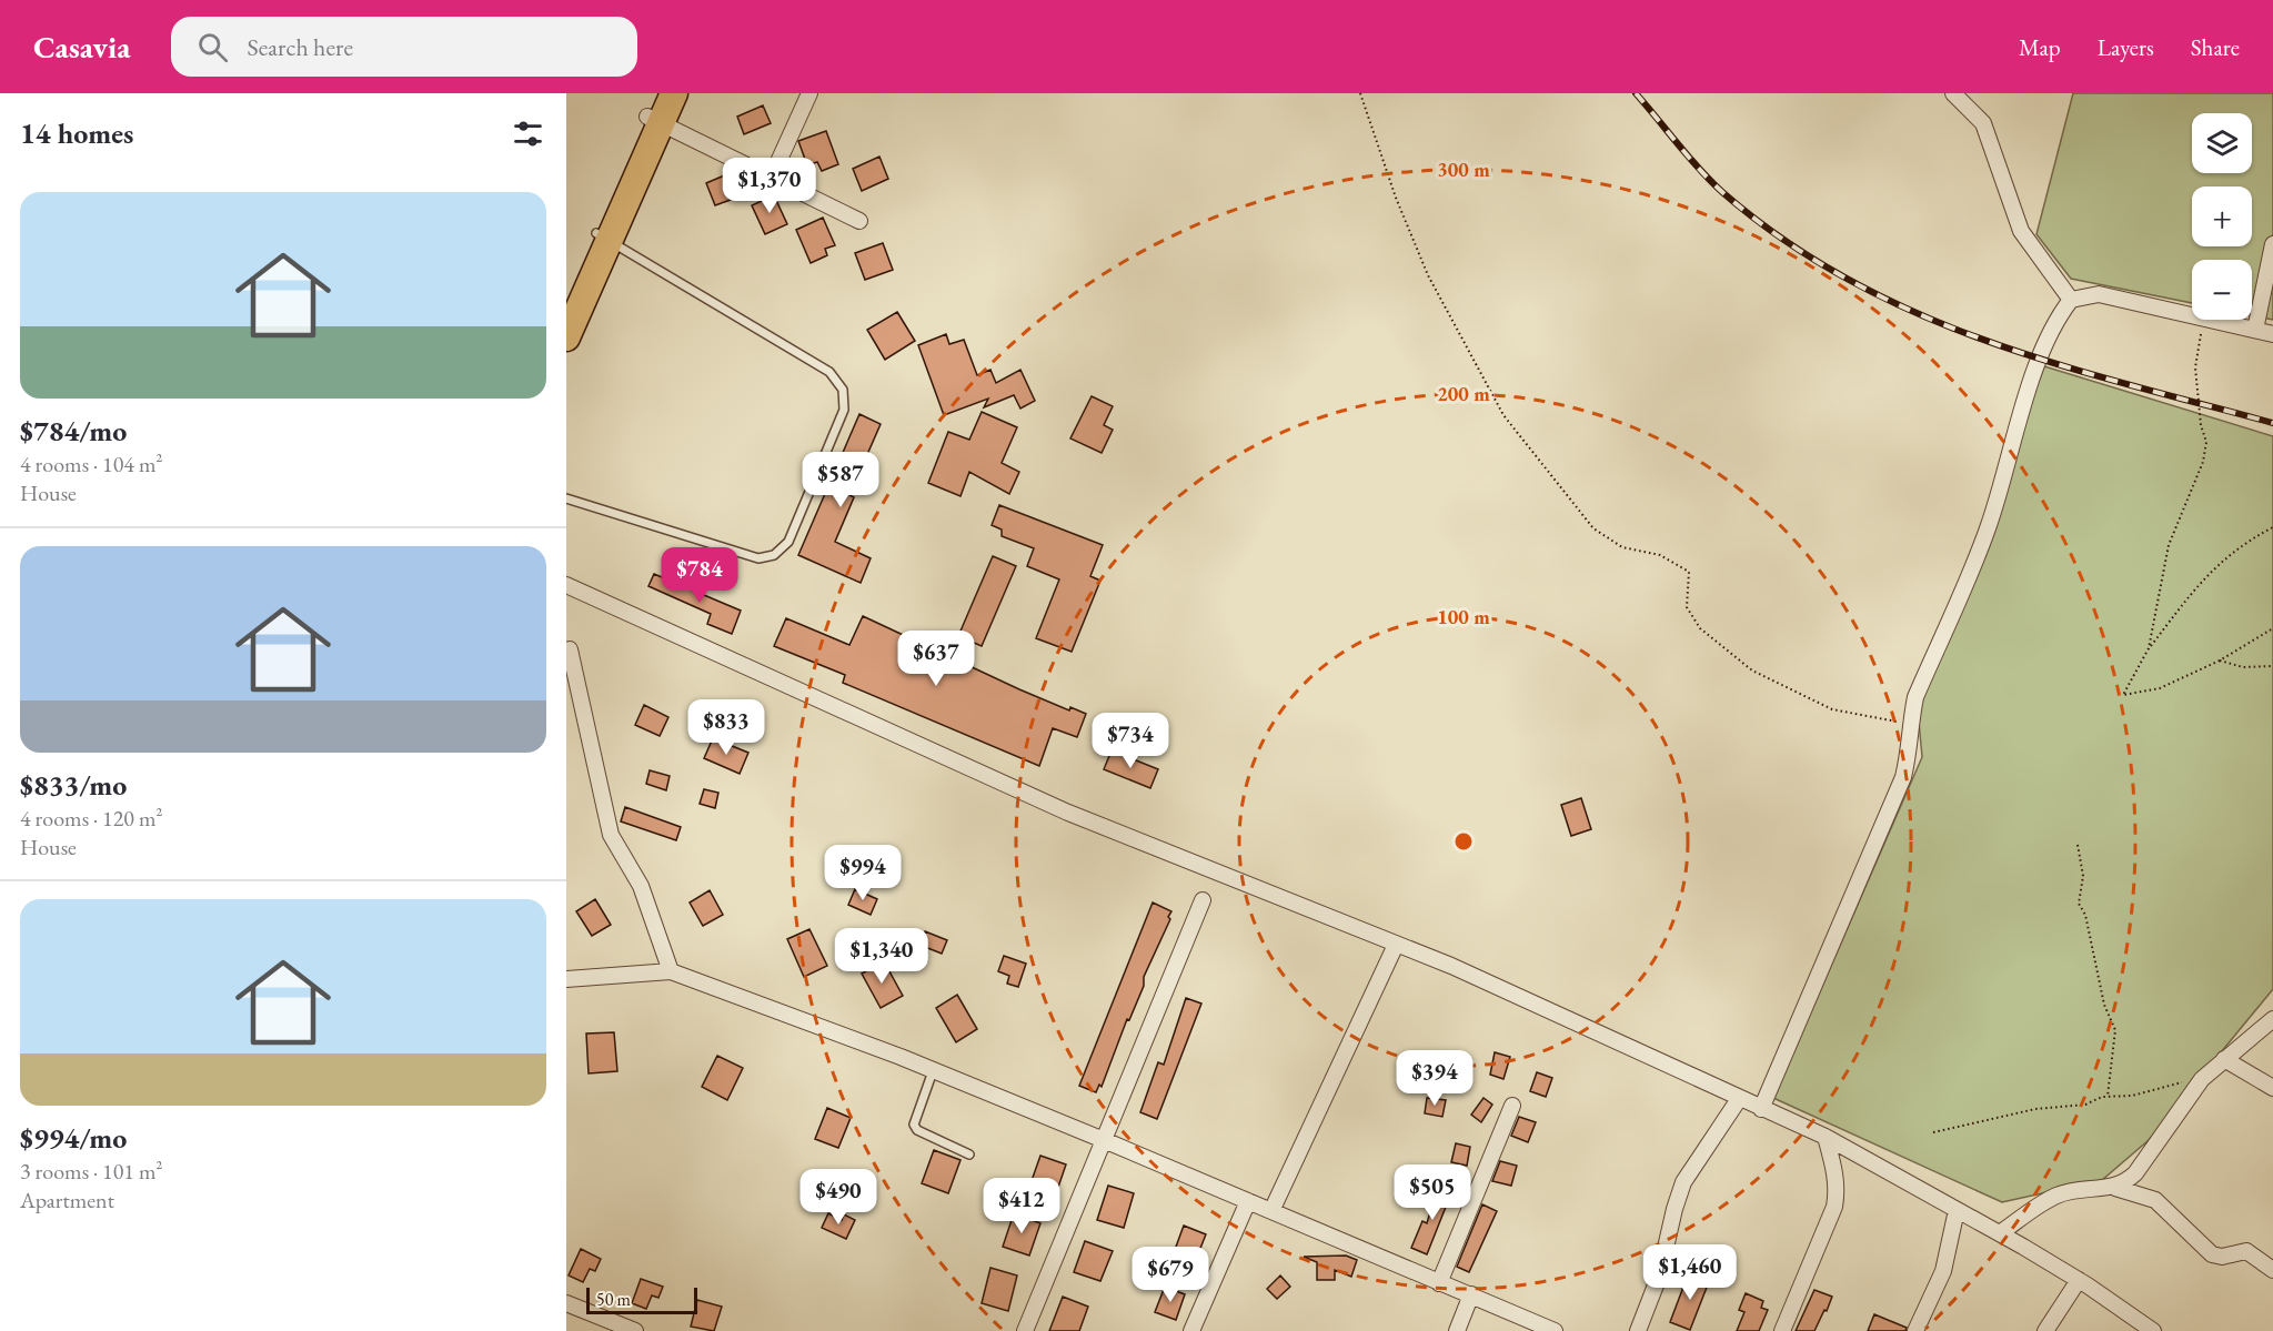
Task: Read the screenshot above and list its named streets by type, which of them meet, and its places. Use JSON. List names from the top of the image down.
{
  "scale_bar": "50 m",
  "page": {
    "header": "Casavia",
    "search": "Search here",
    "nav": ["Map", "Layers", "Share"],
    "heading": "14 homes",
    "map_buttons": ["+", "−"],
    "price": [
      "$1,370",
      "$587",
      "$784",
      "$637",
      "$833",
      "$734",
      "$994",
      "$1,340",
      "$394",
      "$505",
      "$490",
      "$412",
      "$1,460",
      "$679"
    ],
    "list": [
      {
        "name": "$784/mo",
        "note": "4 rooms · 104 m² · House"
      },
      {
        "name": "$833/mo",
        "note": "4 rooms · 120 m² · House"
      },
      {
        "name": "$994/mo",
        "note": "3 rooms · 101 m² · Apartment"
      }
    ],
    "scale": "50 m"
  },
  "rings": ["300 m", "200 m", "100 m"]
}
